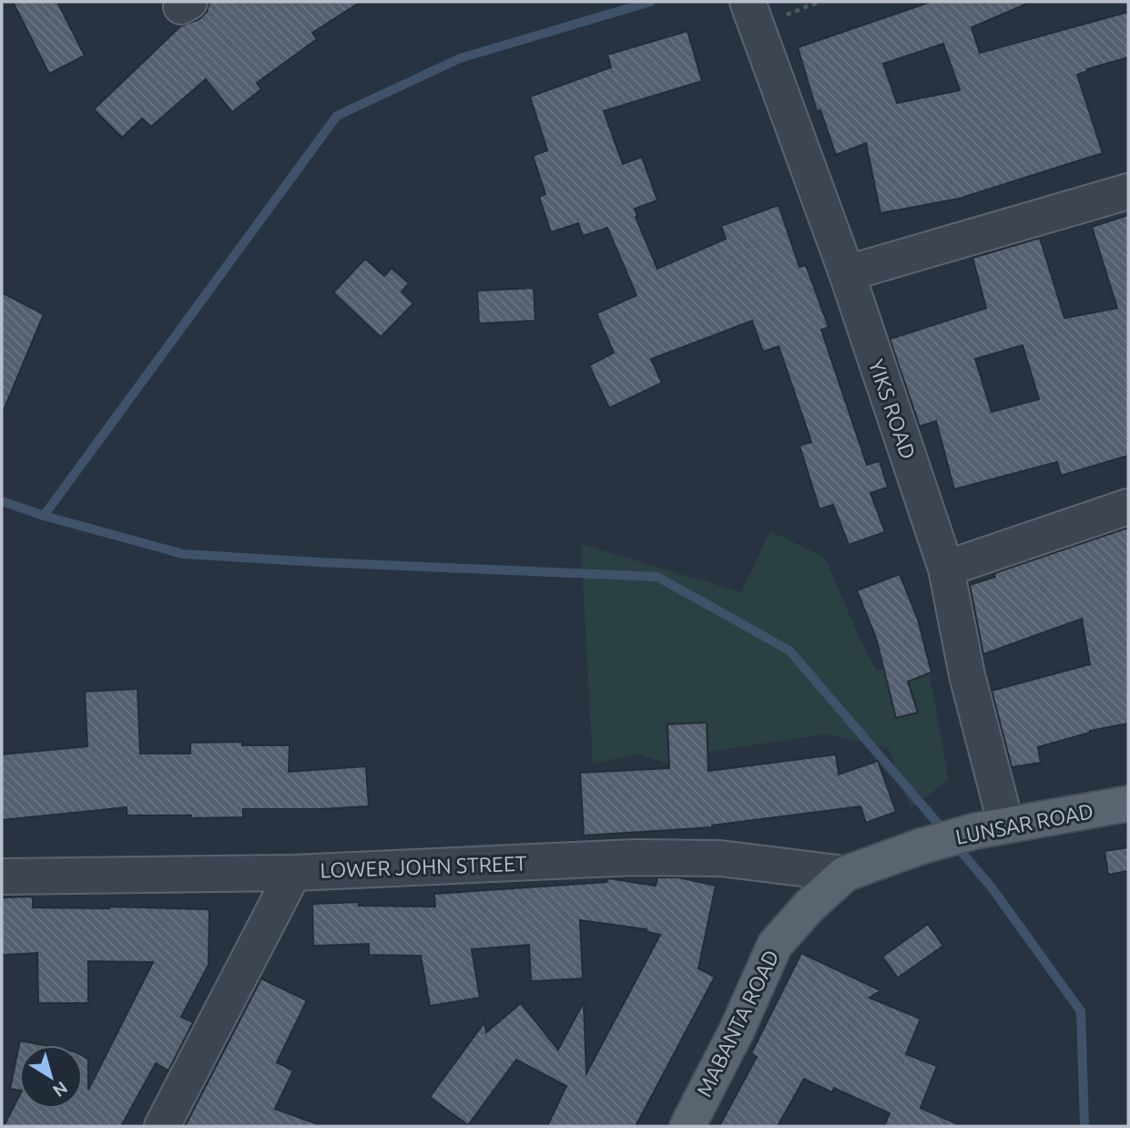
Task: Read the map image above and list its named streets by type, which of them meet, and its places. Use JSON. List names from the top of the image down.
{
  "streets": {
    "main road": ["LUNSAR ROAD", "MABANTA ROAD"],
    "street": ["YIKS ROAD", "LOWER JOHN STREET"]
  },
  "crossings": [
    ["YIKS ROAD", "LUNSAR ROAD"],
    ["LUNSAR ROAD", "MABANTA ROAD"],
    ["LOWER JOHN STREET", "MABANTA ROAD"]
  ],
  "north": "bottom right"
}
